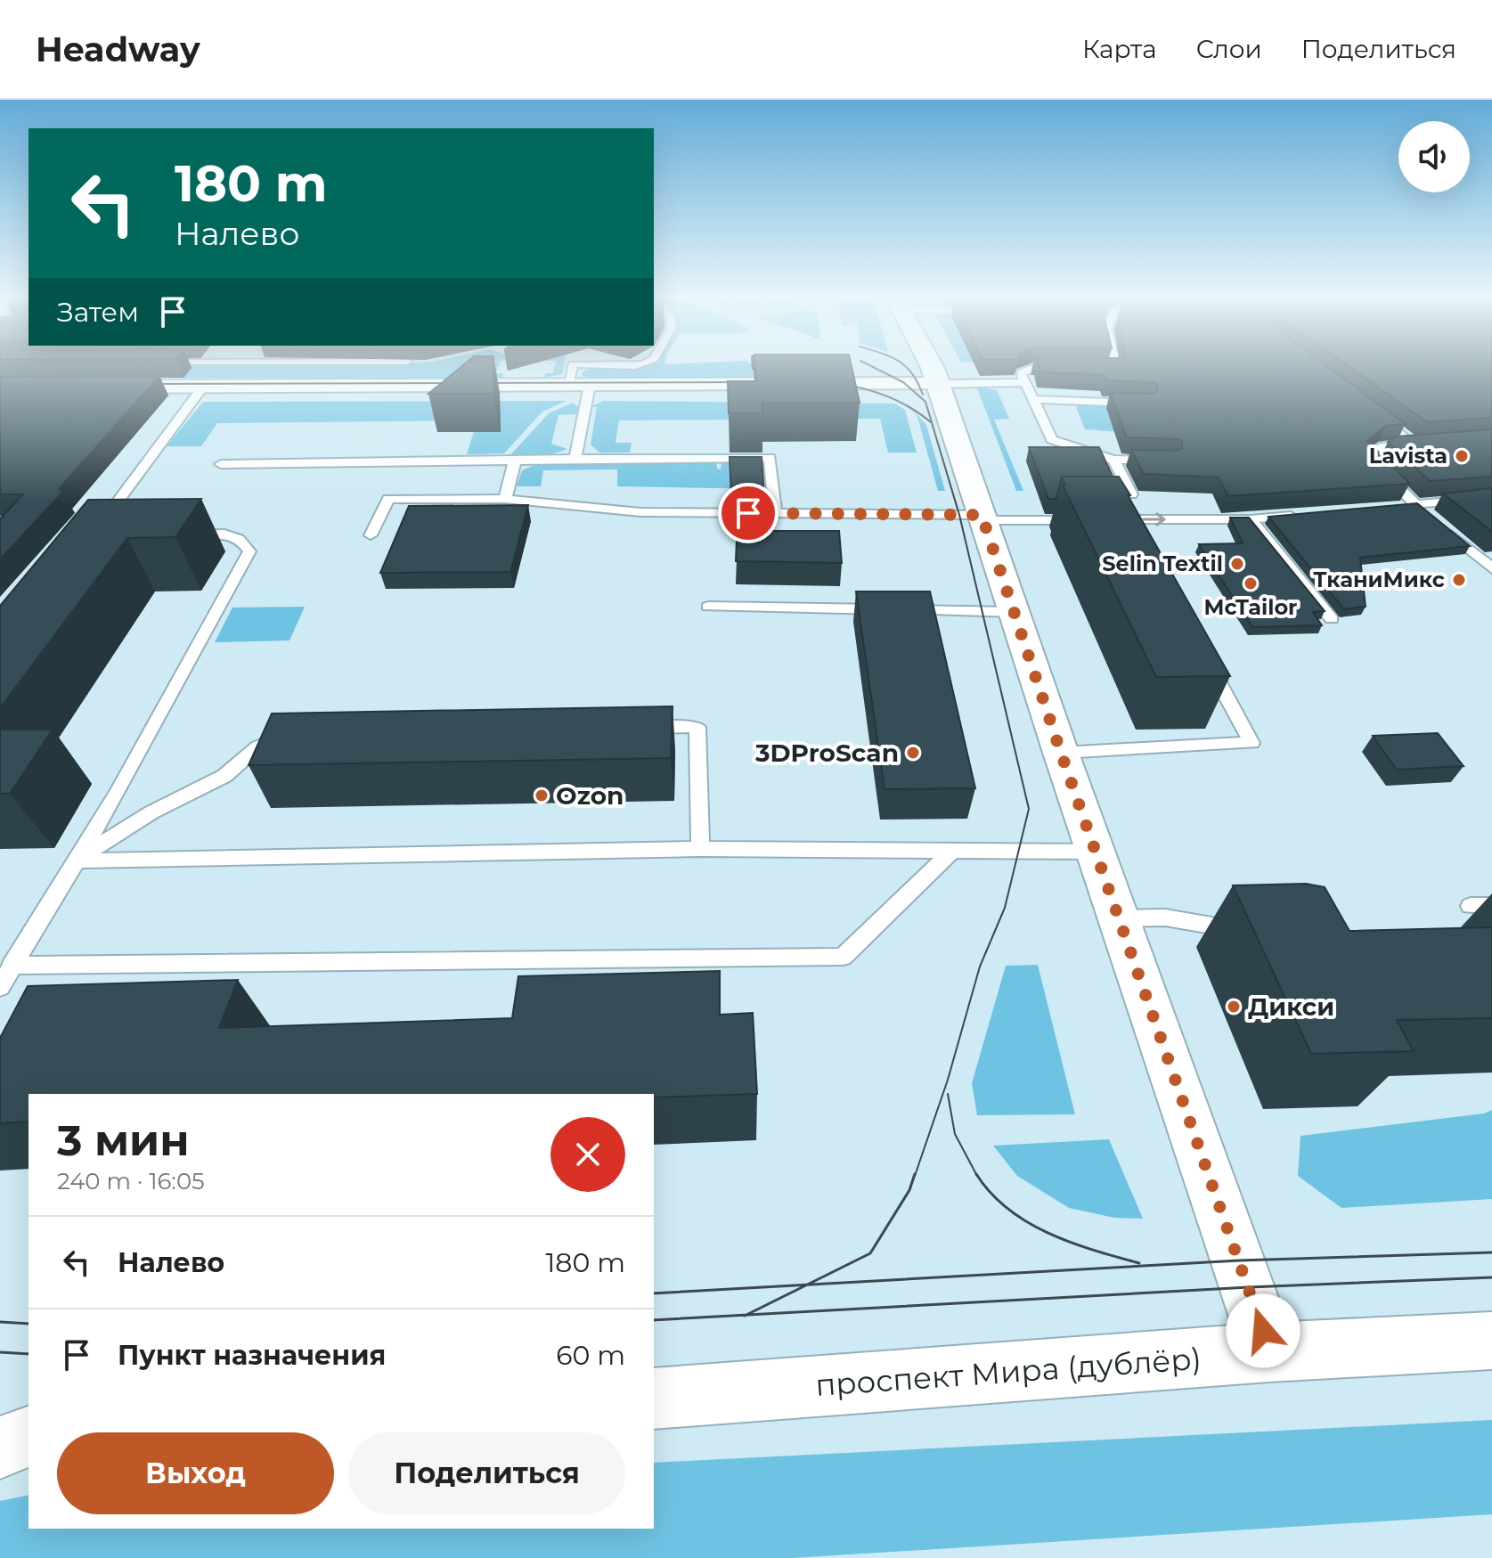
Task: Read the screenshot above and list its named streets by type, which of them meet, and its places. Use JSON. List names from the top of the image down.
{
  "streets": {
    "main road": ["проспект Мира (дублёр)"]
  },
  "places": [
    "Lavista",
    "Selin Textil",
    "ТканиМикс",
    "McTailor",
    "3DProScan",
    "Ozon",
    "Дикси"
  ],
  "page": {
    "header": "Headway",
    "nav": ["Карта", "Слои", "Поделиться"],
    "turn": ["180 m", "Налево"],
    "then": "Затем",
    "heading": ["3 мин", "240 m · 16:05"],
    "list": [
      {
        "name": "Налево",
        "value": "180 m"
      },
      {
        "name": "Пункт назначения",
        "value": "60 m"
      }
    ],
    "buttons": ["Выход", "Поделиться"]
  }
}
